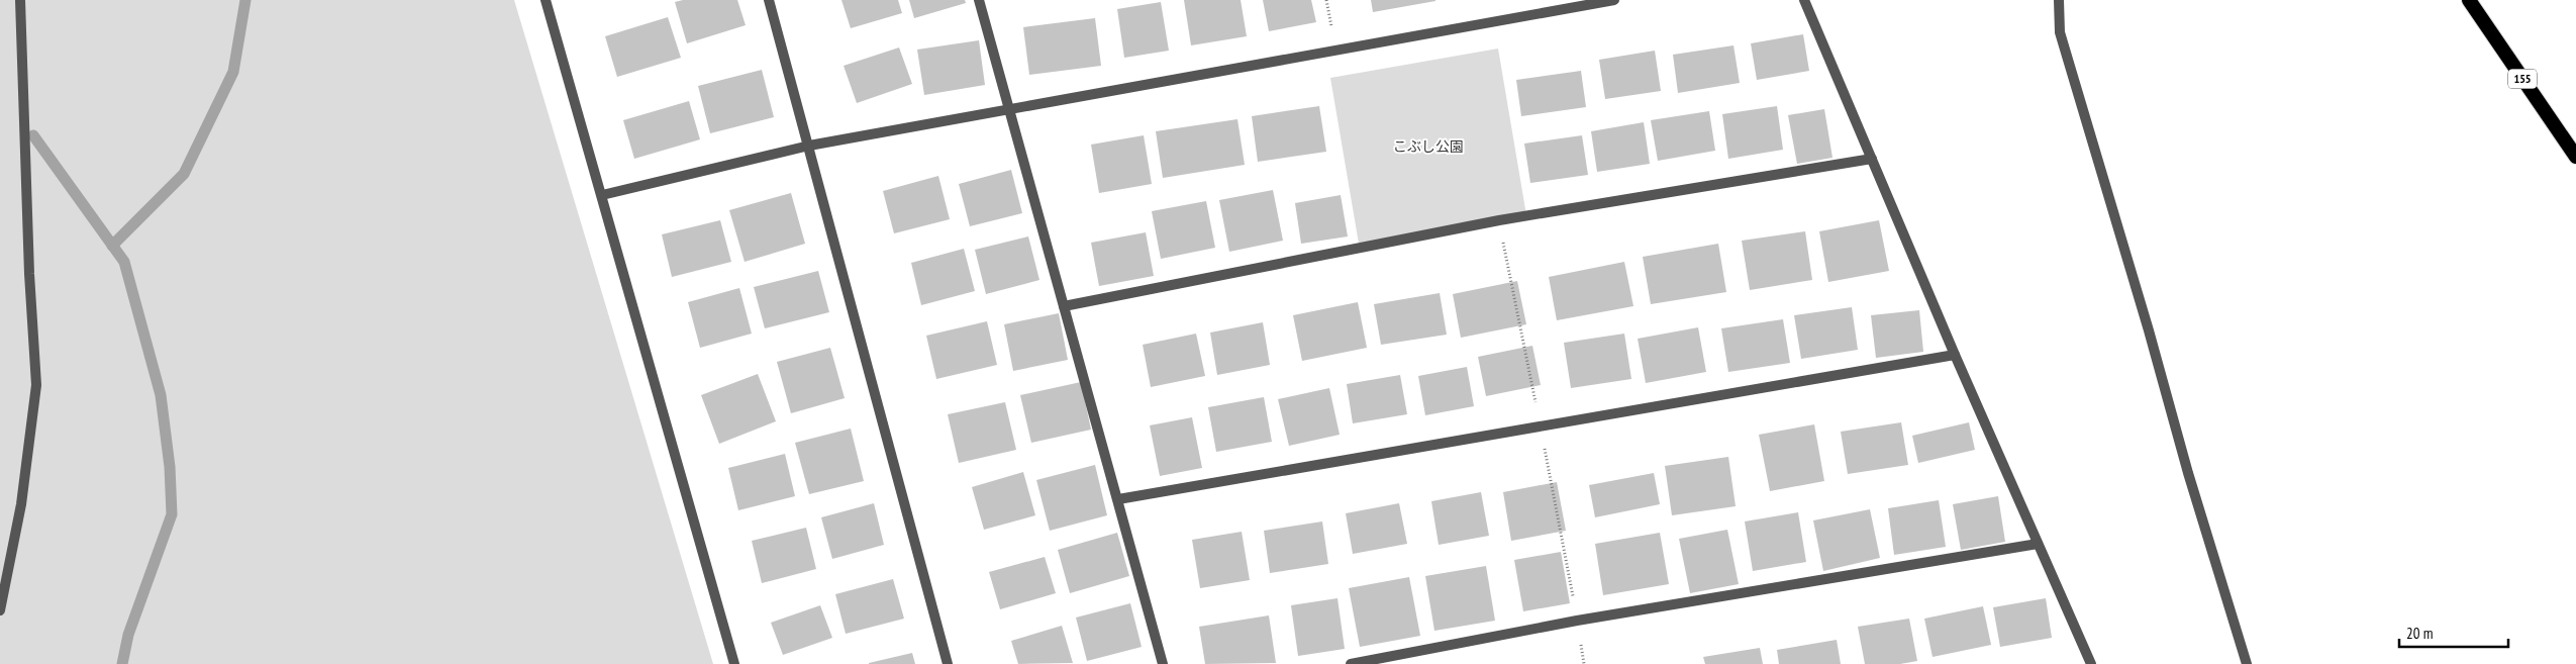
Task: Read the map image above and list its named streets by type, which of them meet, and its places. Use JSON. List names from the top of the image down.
{
  "streets": {
    "highway": ["155"]
  },
  "parks": ["こぶし公園"],
  "scale_bar": "20 m"
}
